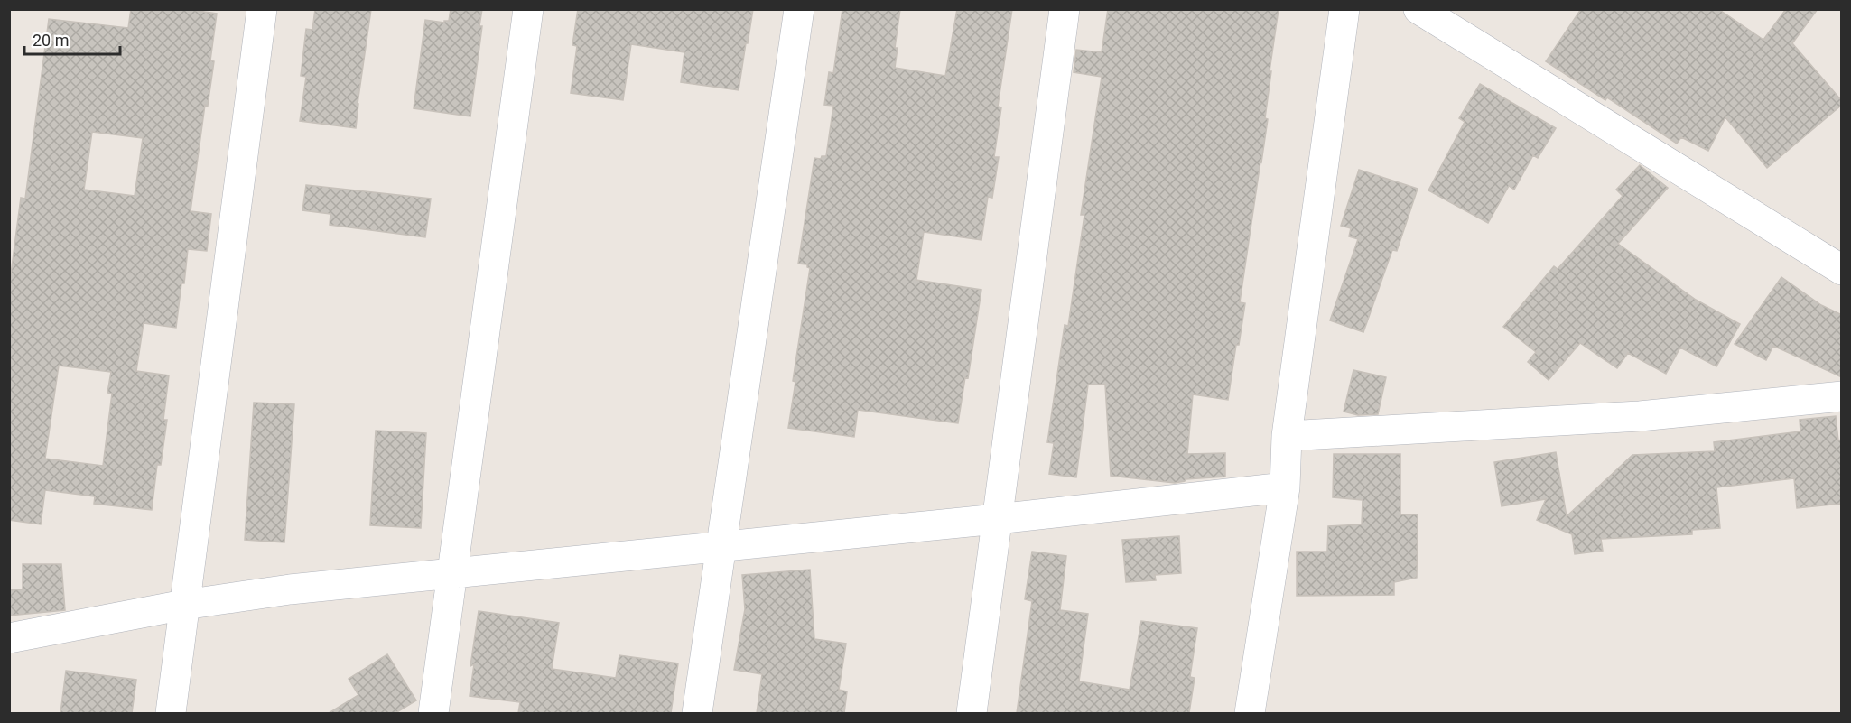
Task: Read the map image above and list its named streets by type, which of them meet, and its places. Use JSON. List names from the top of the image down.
{
  "scale_bar": "20 m"
}
